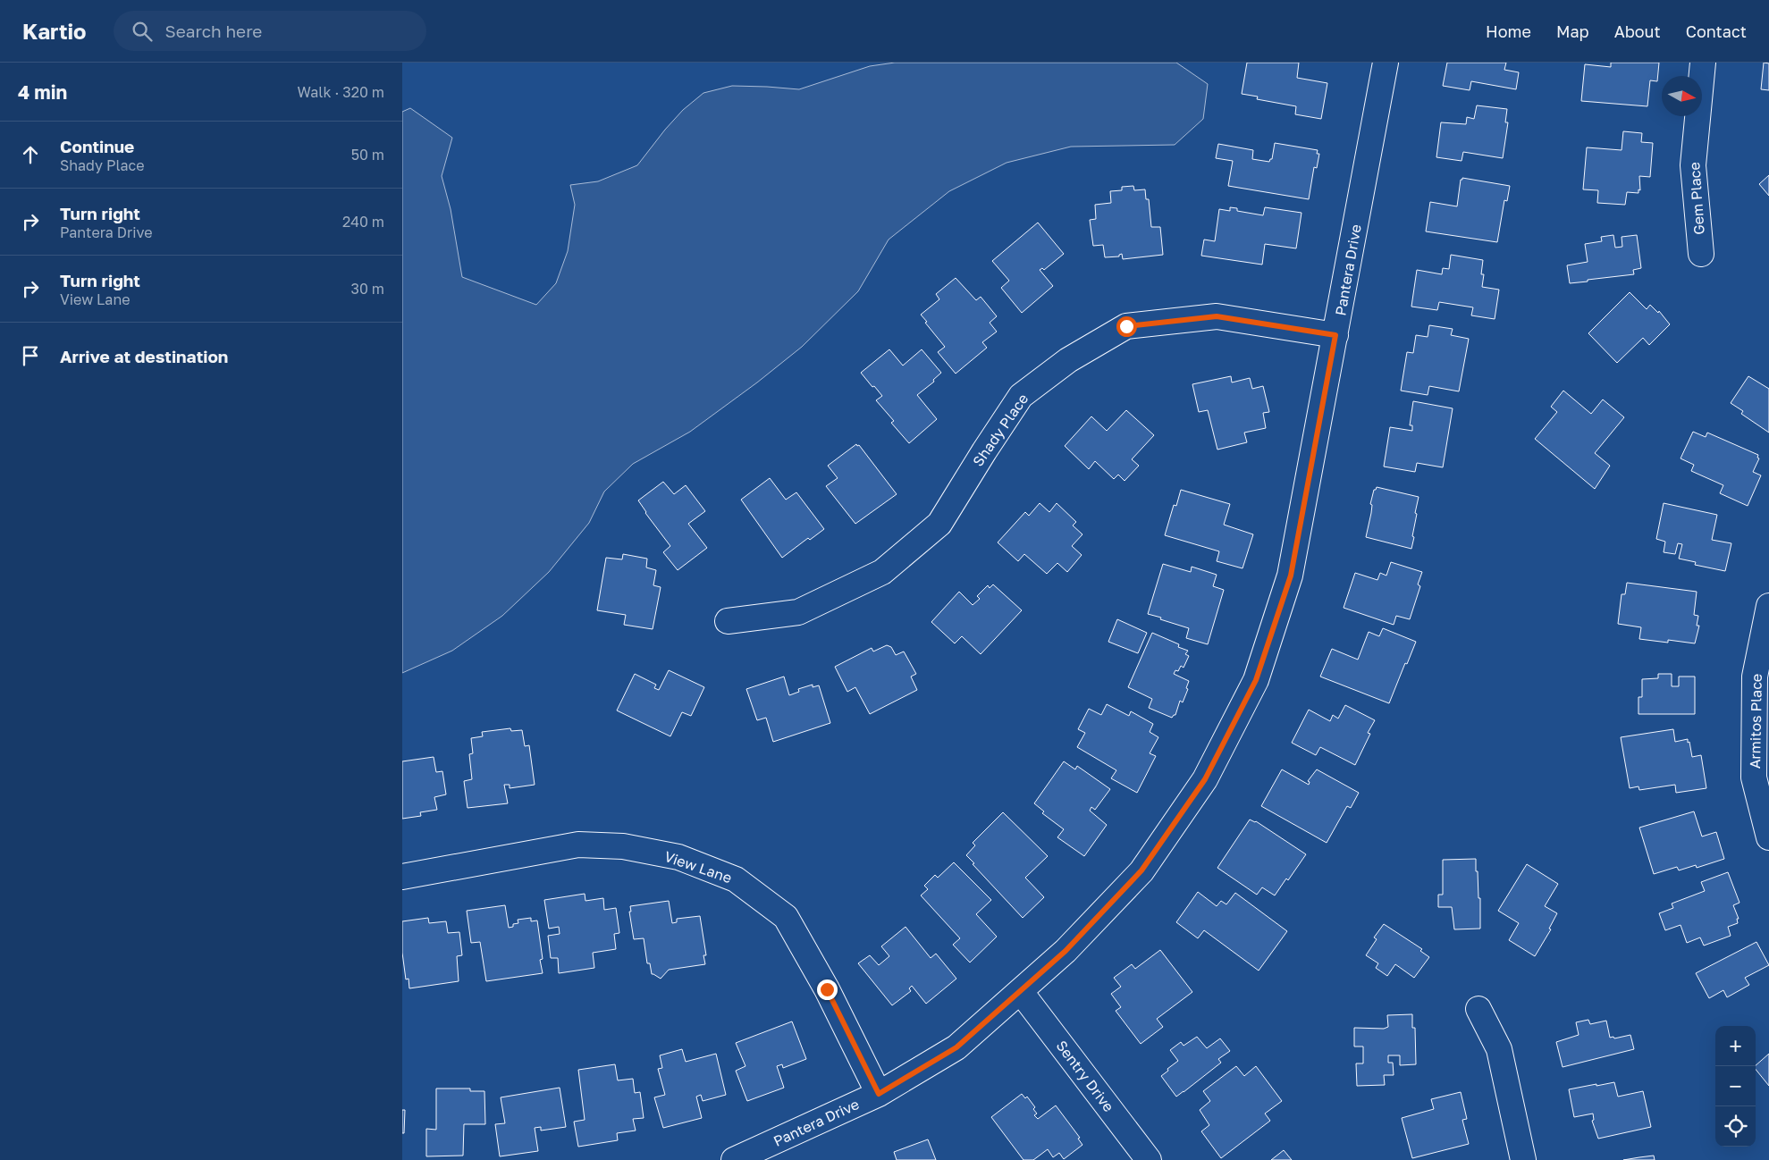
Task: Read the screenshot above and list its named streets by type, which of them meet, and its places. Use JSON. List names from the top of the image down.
{
  "streets": {
    "street": [
      "Gem Place",
      "Pantera Drive",
      "Shady Place",
      "Armitos Place",
      "View Lane",
      "Sentry Drive"
    ]
  },
  "crossings": [
    ["Pantera Drive", "Shady Place"],
    ["Pantera Drive", "View Lane"],
    ["Pantera Drive", "Sentry Drive"]
  ],
  "north": "right",
  "page": {
    "header": "Kartio",
    "search": "Search here",
    "nav": [
      "Home",
      "Map",
      "About",
      "Contact"
    ],
    "heading": ["4 min", "Walk · 320 m"],
    "list": [
      ["Continue", "Shady Place", "50 m"],
      ["Turn right", "Pantera Drive", "240 m"],
      ["Turn right", "View Lane", "30 m"],
      "Arrive at destination"
    ],
    "map_buttons": ["+", "−"]
  }
}
